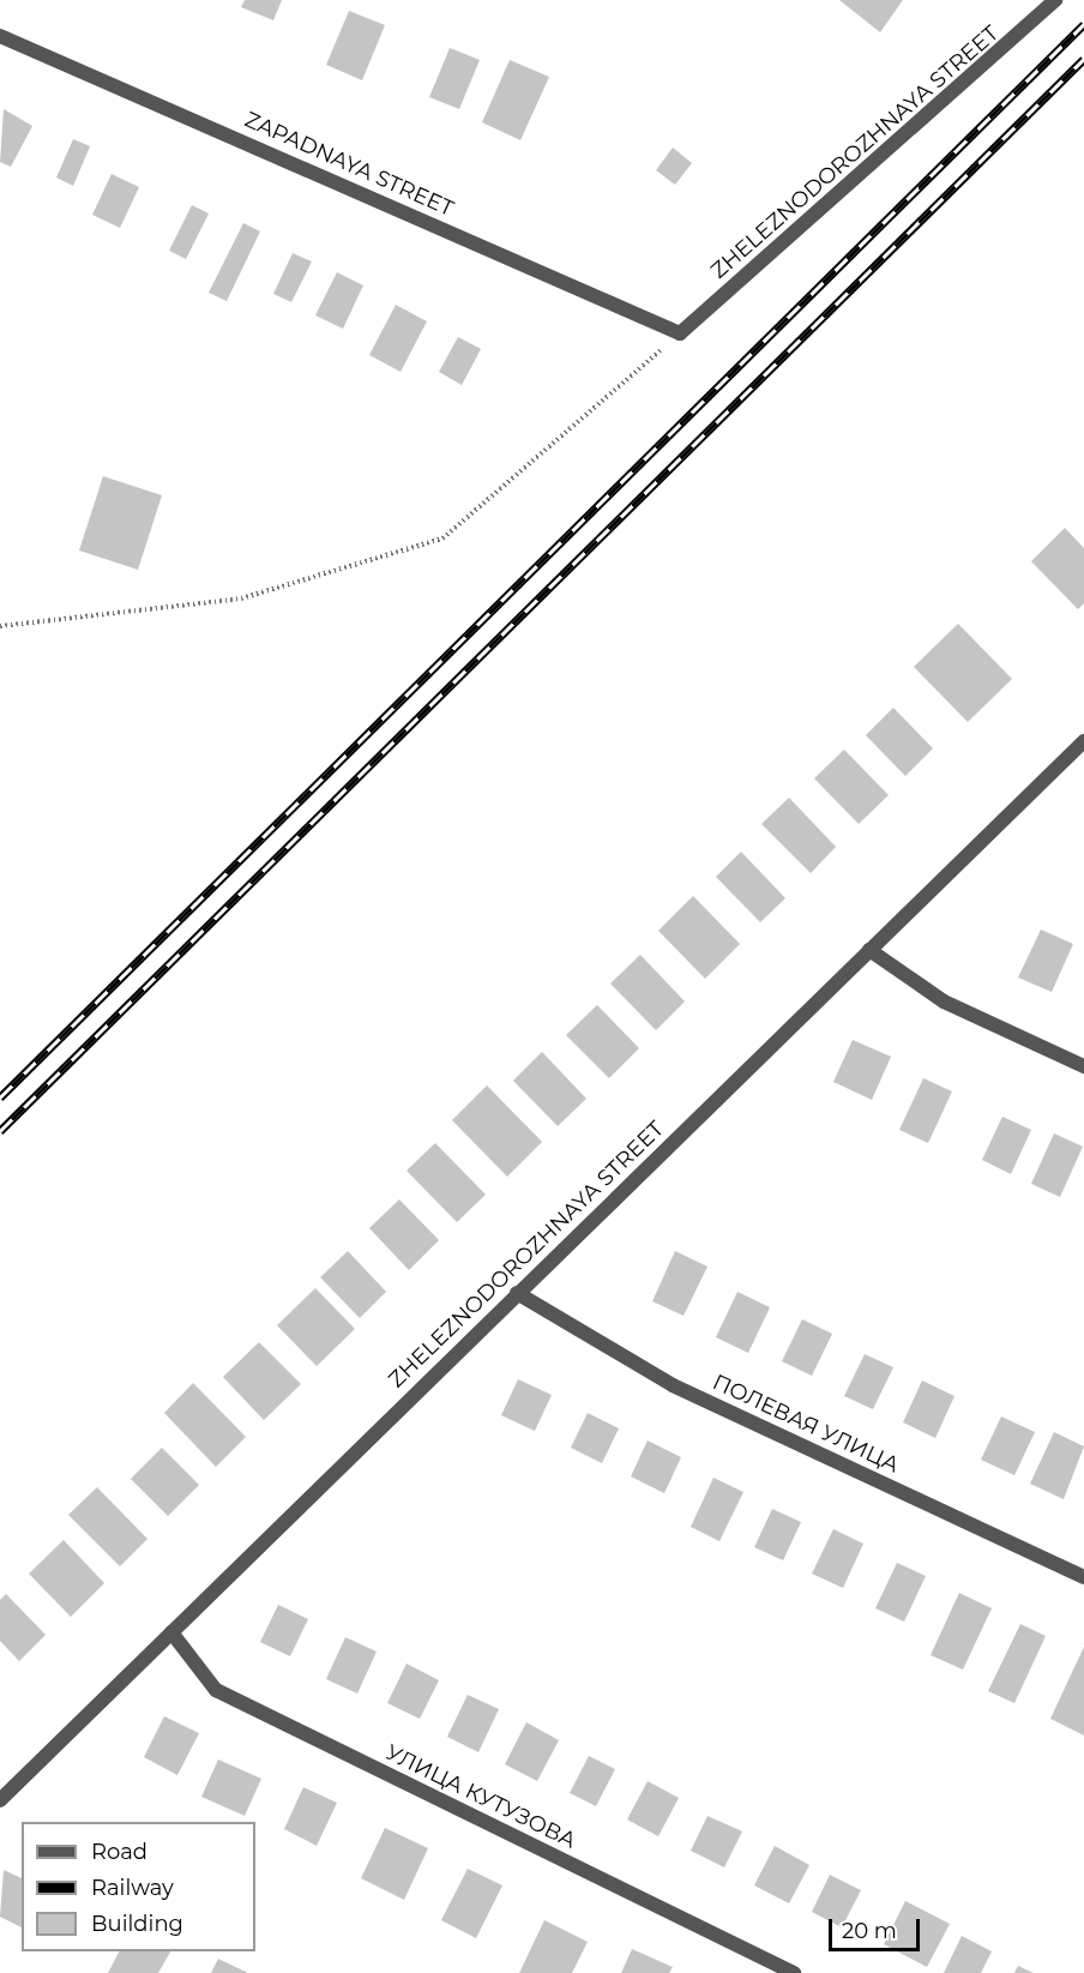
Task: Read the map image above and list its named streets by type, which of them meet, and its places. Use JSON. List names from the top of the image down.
{
  "streets": {
    "street": [
      "ZHELEZNODOROZHNAYA STREET",
      "ZAPADNAYA STREET",
      "ПОЛЕВАЯ УЛИЦА",
      "УЛИЦА КУТУЗОВА"
    ]
  },
  "crossings": [
    ["ZHELEZNODOROZHNAYA STREET", "ZAPADNAYA STREET"],
    ["ZHELEZNODOROZHNAYA STREET", "ПОЛЕВАЯ УЛИЦА"],
    ["ZHELEZNODOROZHNAYA STREET", "УЛИЦА КУТУЗОВА"]
  ],
  "legend": ["Road", "Railway", "Building"],
  "scale_bar": "20 m"
}
